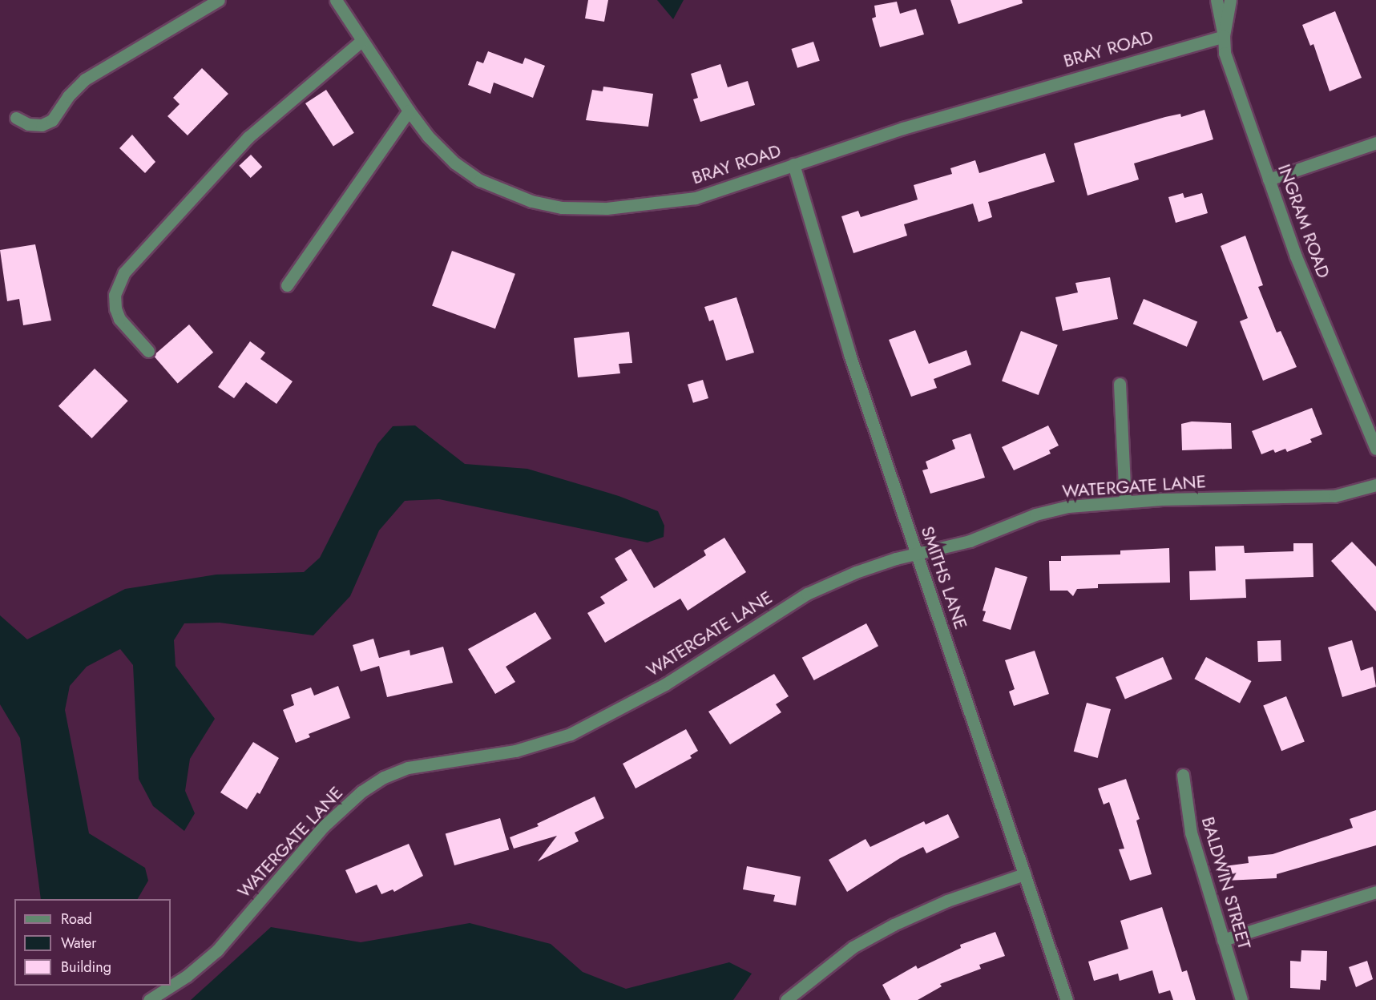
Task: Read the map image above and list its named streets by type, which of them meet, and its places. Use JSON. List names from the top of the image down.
{
  "streets": {
    "street": [
      "BRAY ROAD",
      "INGRAM ROAD",
      "WATERGATE LANE",
      "SMITHS LANE",
      "BALDWIN STREET"
    ]
  },
  "crossings": [
    ["BRAY ROAD", "INGRAM ROAD"],
    ["BRAY ROAD", "SMITHS LANE"],
    ["WATERGATE LANE", "SMITHS LANE"]
  ],
  "legend": ["Road", "Water", "Building"]
}
